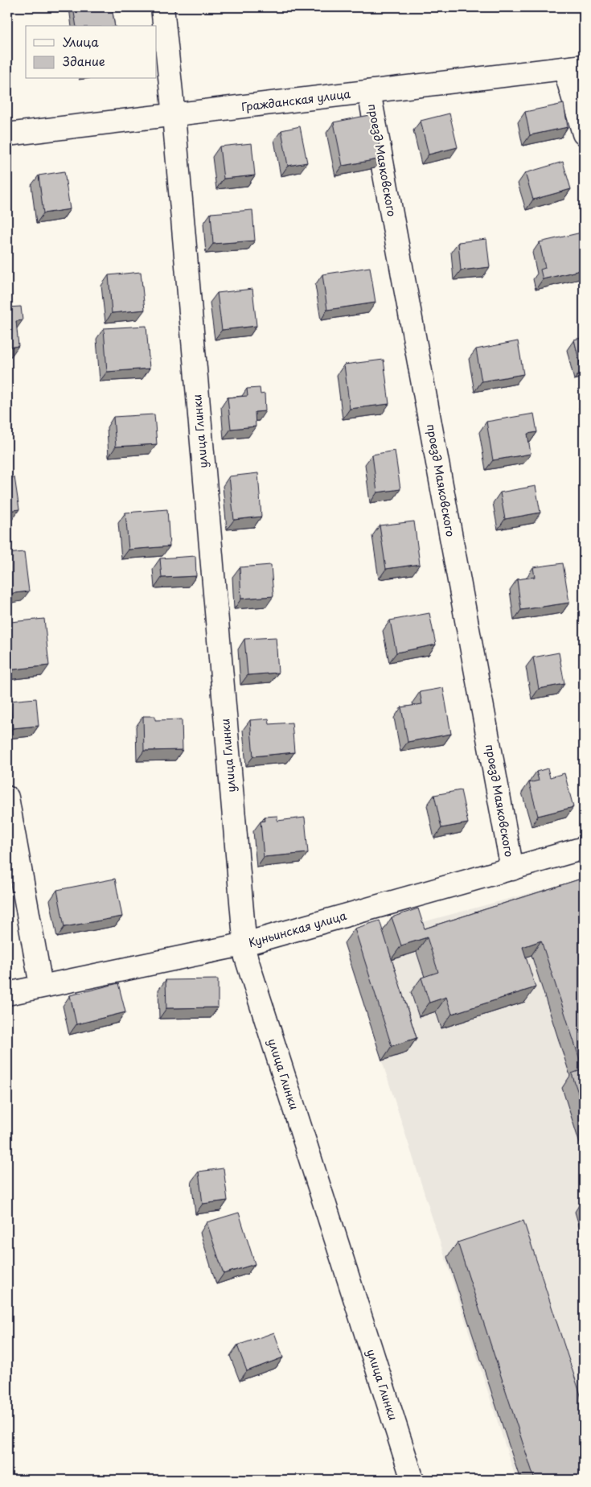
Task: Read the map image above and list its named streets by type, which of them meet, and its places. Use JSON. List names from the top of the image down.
{
  "streets": {
    "street": [
      "Гражданская улица",
      "проезд Маяковского",
      "улица Глинки",
      "Куньинская улица"
    ]
  },
  "crossings": [
    ["Гражданская улица", "проезд Маяковского"],
    ["Гражданская улица", "улица Глинки"],
    ["проезд Маяковского", "Куньинская улица"],
    ["улица Глинки", "Куньинская улица"]
  ],
  "legend": ["Улица", "Здание"]
}
